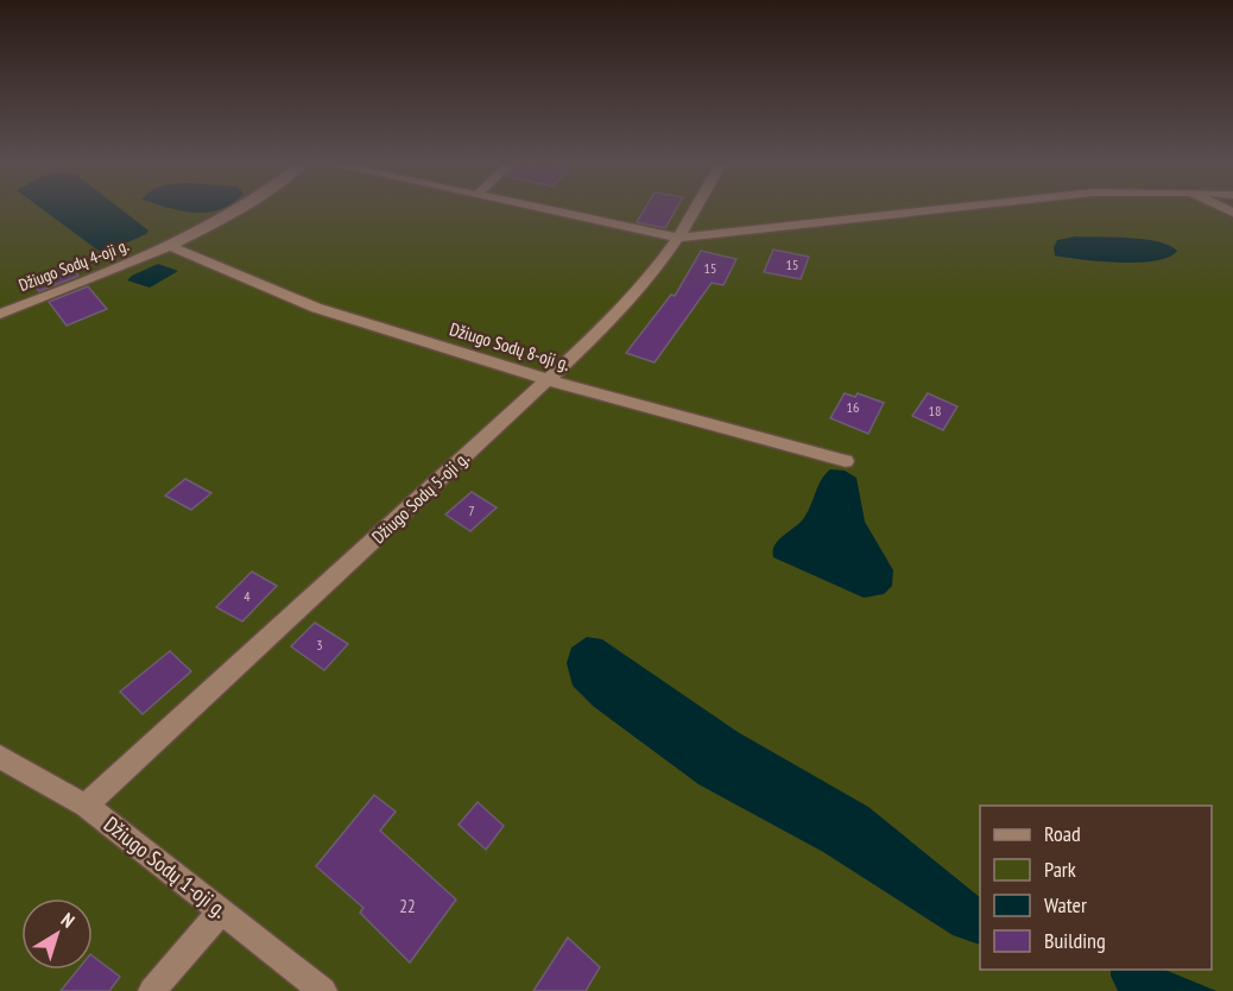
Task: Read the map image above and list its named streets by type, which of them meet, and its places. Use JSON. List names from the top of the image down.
{
  "streets": {
    "street": [
      "Džiugo Sodų 4-oji g.",
      "Džiugo Sodų 8-oji g.",
      "Džiugo Sodų 5-oji g.",
      "Džiugo Sodų 1-oji g."
    ]
  },
  "crossings": [
    ["Džiugo Sodų 4-oji g.", "Džiugo Sodų 8-oji g."],
    ["Džiugo Sodų 8-oji g.", "Džiugo Sodų 5-oji g."],
    ["Džiugo Sodų 5-oji g.", "Džiugo Sodų 1-oji g."]
  ],
  "house_numbers": [
    "15",
    "15",
    "16",
    "18",
    "7",
    "4",
    "3",
    "22"
  ],
  "legend": [
    "Road",
    "Park",
    "Water",
    "Building"
  ],
  "north": "top right"
}
